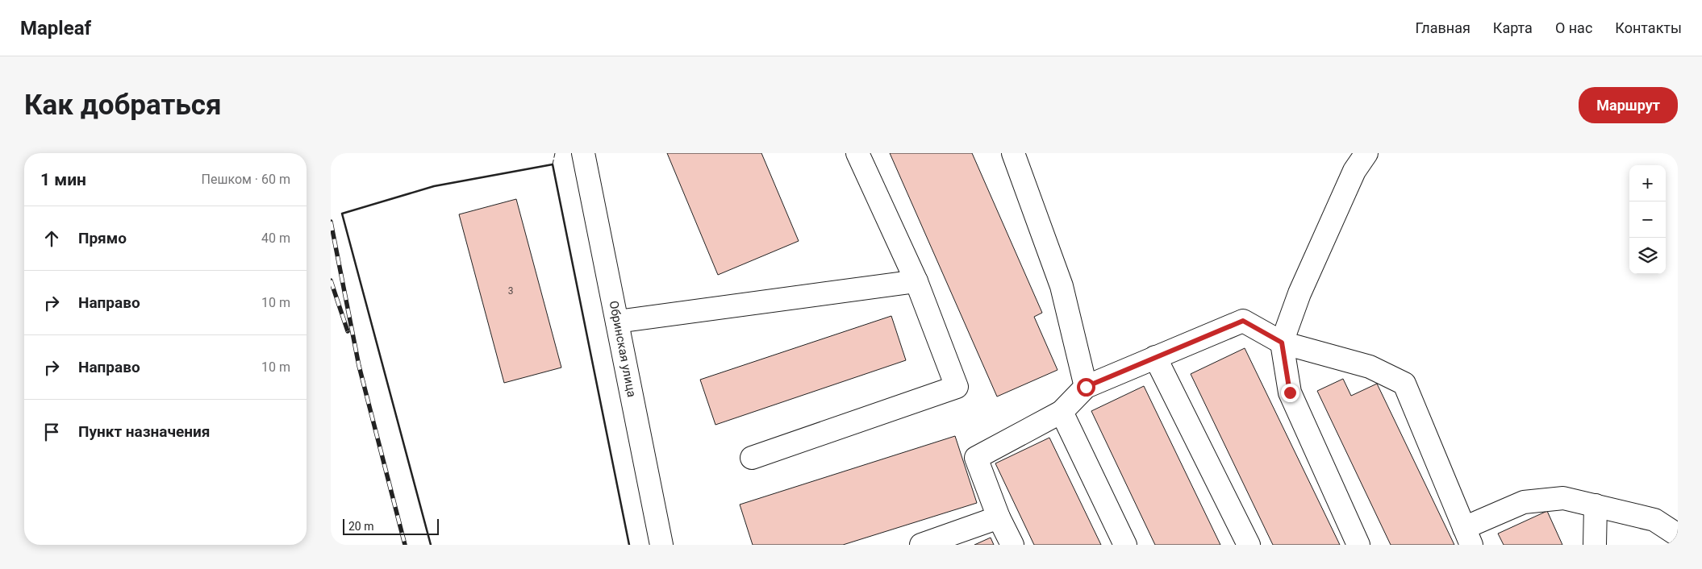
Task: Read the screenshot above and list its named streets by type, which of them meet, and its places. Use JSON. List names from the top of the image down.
{
  "streets": {
    "street": ["Обринская улица"]
  },
  "house_numbers": ["3"],
  "scale_bar": "20 m",
  "page": {
    "header": "Mapleaf",
    "nav": [
      "Главная",
      "Карта",
      "О нас",
      "Контакты"
    ],
    "buttons": "Маршрут",
    "title": "Как добраться",
    "heading": ["1 мин", "Пешком · 60 m"],
    "map_buttons": ["+", "−"],
    "list": [
      ["Прямо", "40 m"],
      ["Направо", "10 m"],
      ["Направо", "10 m"],
      "Пункт назначения"
    ],
    "scale": "20 m"
  }
}
